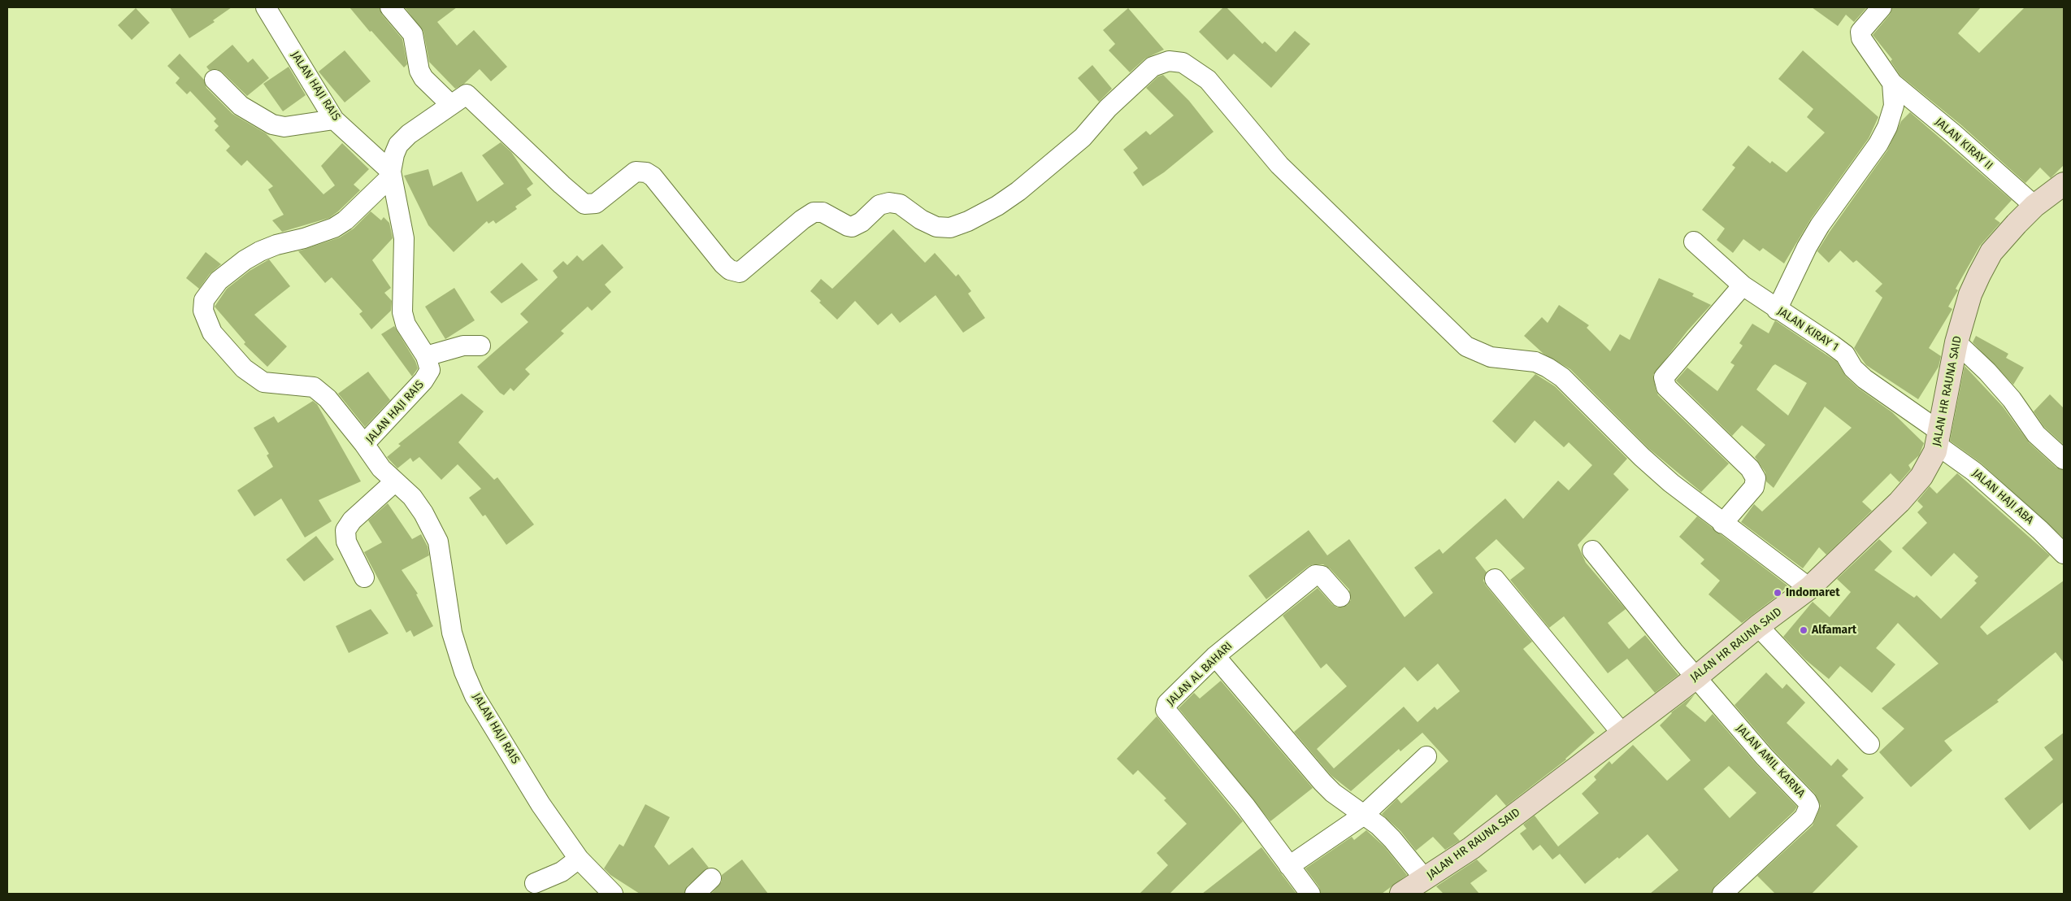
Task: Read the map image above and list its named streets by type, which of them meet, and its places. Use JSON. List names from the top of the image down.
{
  "streets": {
    "main road": ["JALAN HR RAUNA SAID"],
    "street": [
      "JALAN HAJI RAIS",
      "JALAN KIRAY II",
      "JALAN KIRAY 1",
      "JALAN HAJI ABA",
      "JALAN AL BAHARI",
      "JALAN AMIL KARNA"
    ]
  },
  "crossings": [
    ["JALAN KIRAY II", "JALAN HR RAUNA SAID"],
    ["JALAN KIRAY 1", "JALAN HR RAUNA SAID"],
    ["JALAN KIRAY 1", "JALAN HAJI ABA"],
    ["JALAN HR RAUNA SAID", "JALAN HAJI ABA"],
    ["JALAN HR RAUNA SAID", "JALAN AMIL KARNA"]
  ],
  "places": ["Indomaret", "Alfamart"]
}
